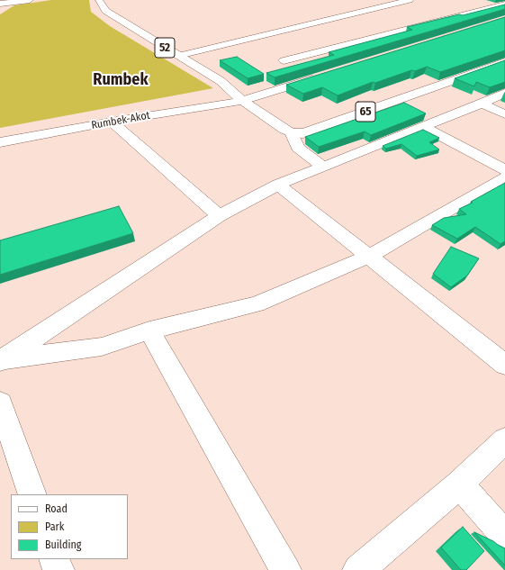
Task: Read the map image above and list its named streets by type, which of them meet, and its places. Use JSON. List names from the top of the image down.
{
  "streets": {
    "street": ["52", "65", "Rumbek-Akot"]
  },
  "crossings": [
    ["52", "Rumbek-Akot"]
  ],
  "districts": ["Rumbek"],
  "legend": ["Road", "Park", "Building"]
}
